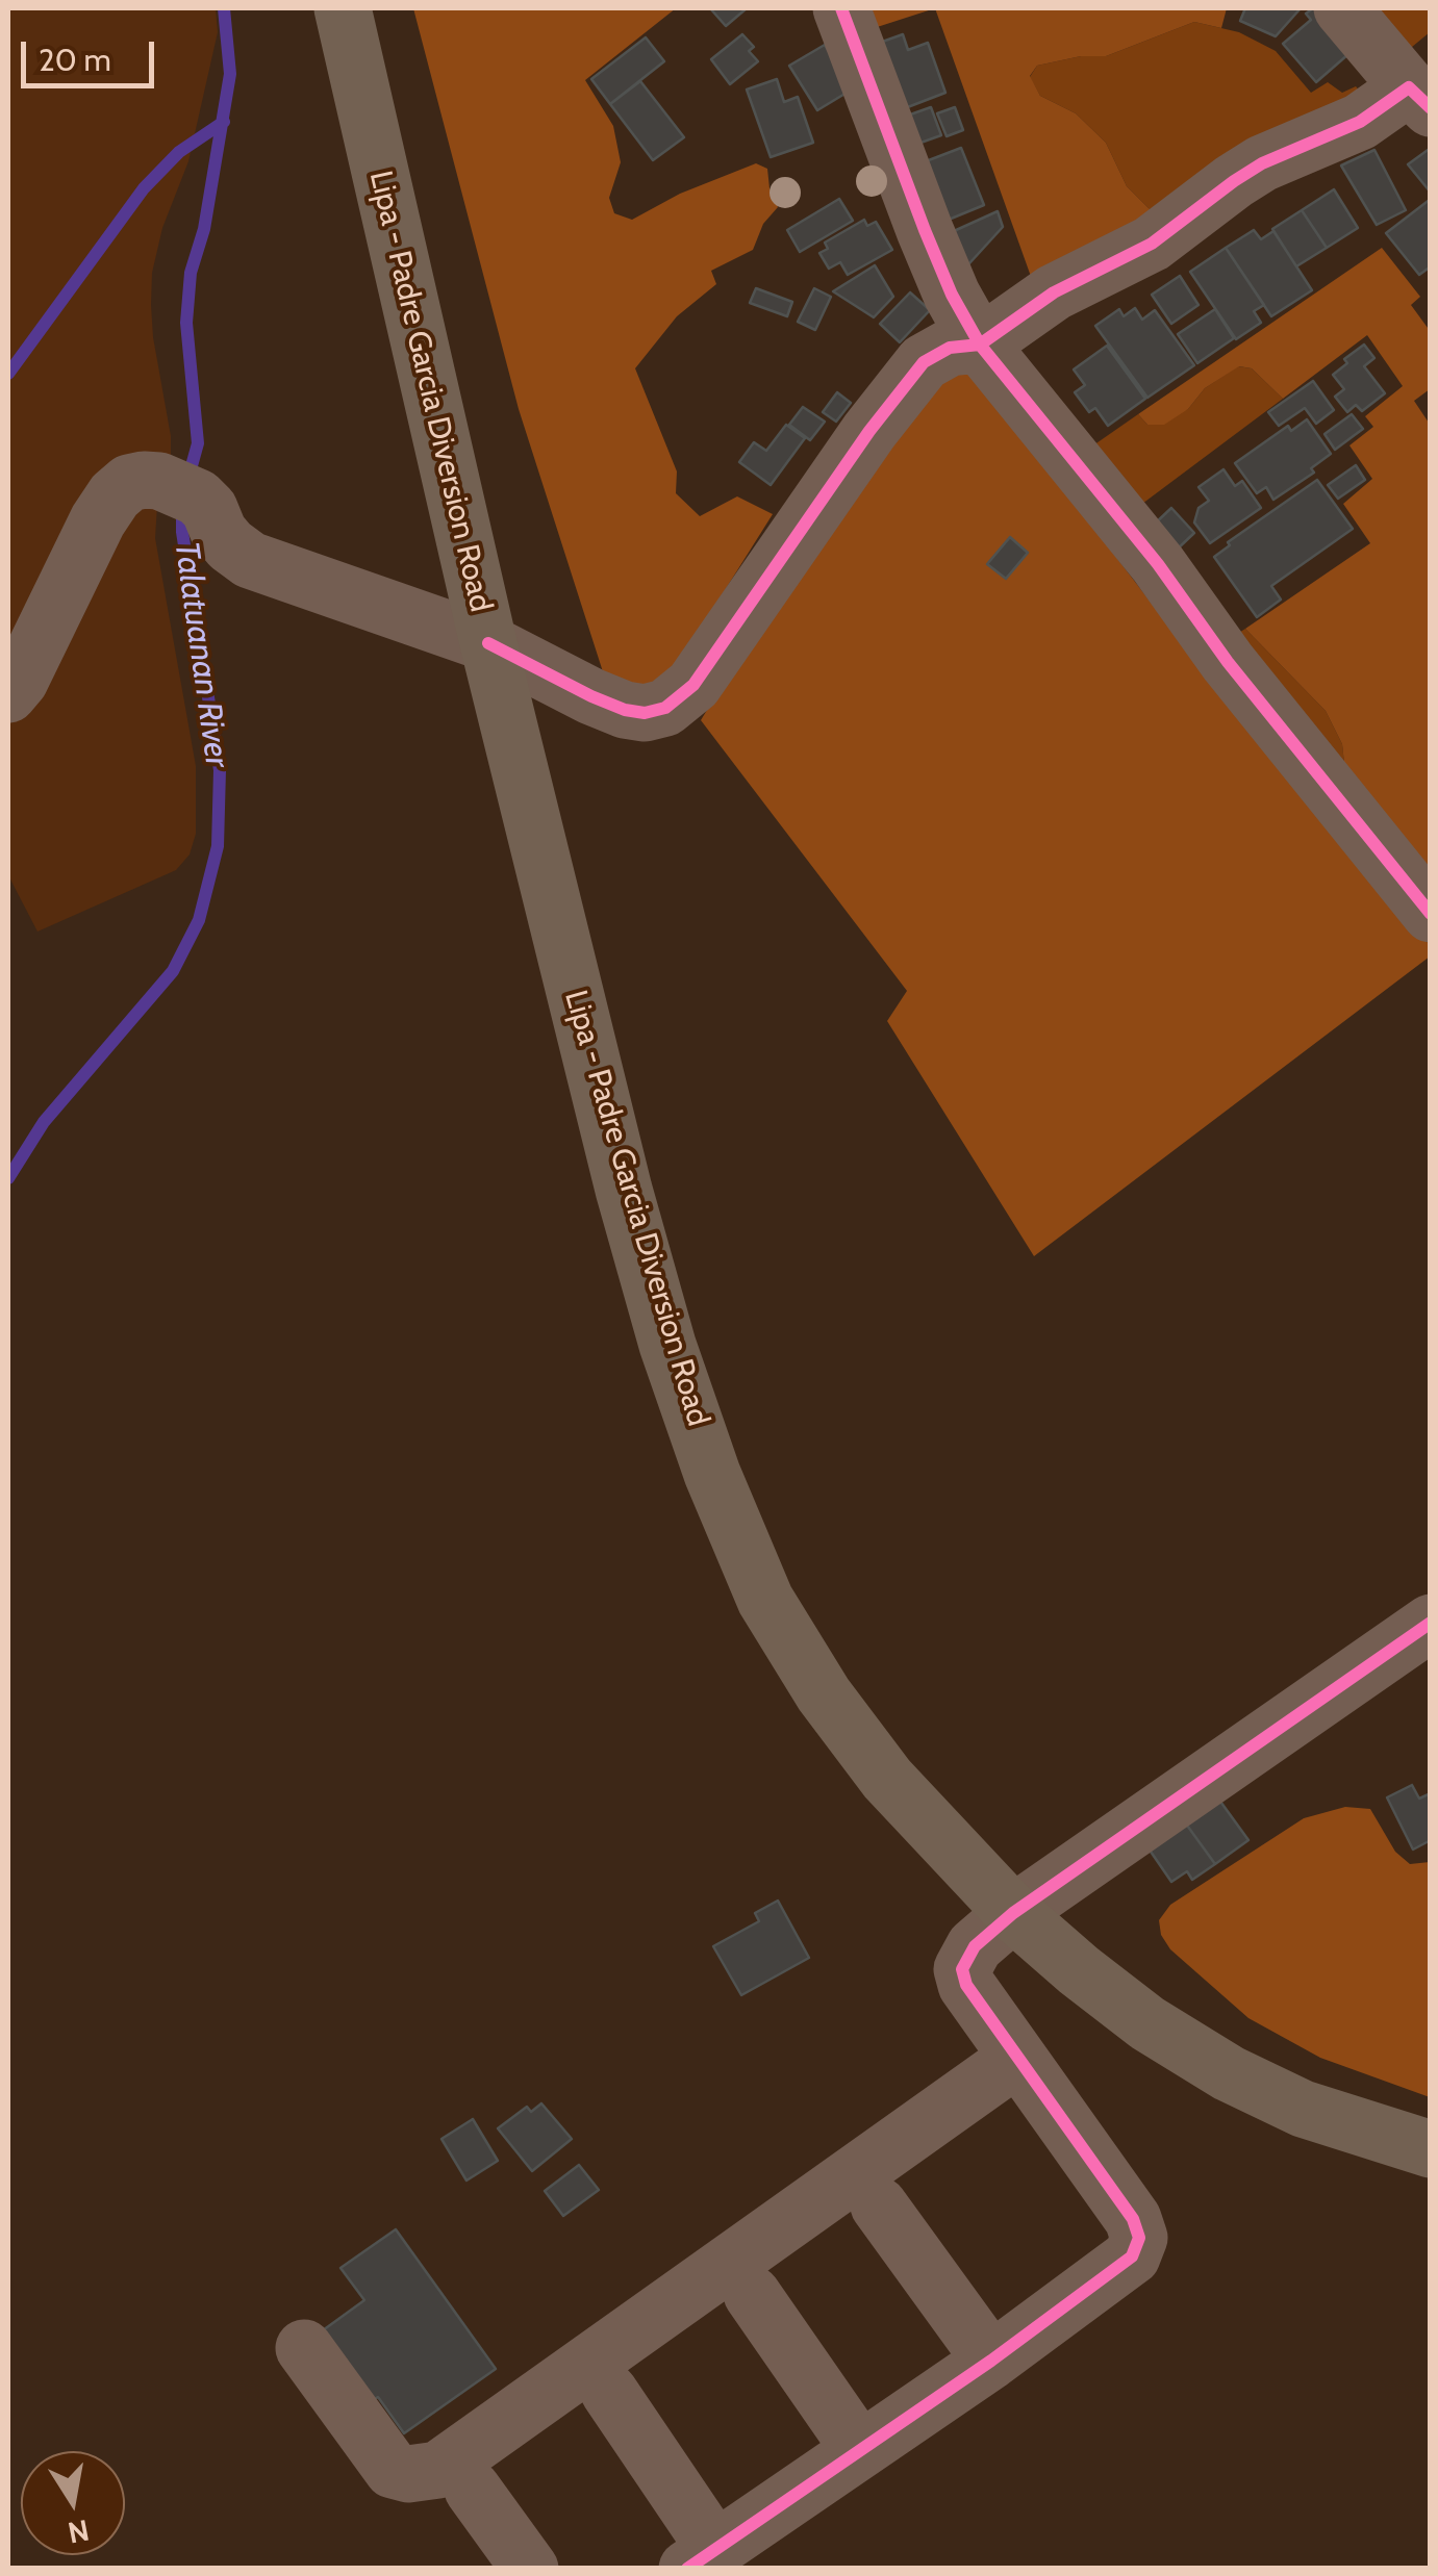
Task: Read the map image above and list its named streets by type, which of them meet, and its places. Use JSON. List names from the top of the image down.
{
  "streets": {
    "main road": ["Lipa - Padre Garcia Diversion Road"]
  },
  "water": ["Talatuanan River"],
  "scale_bar": "20 m",
  "north": "bottom"
}
